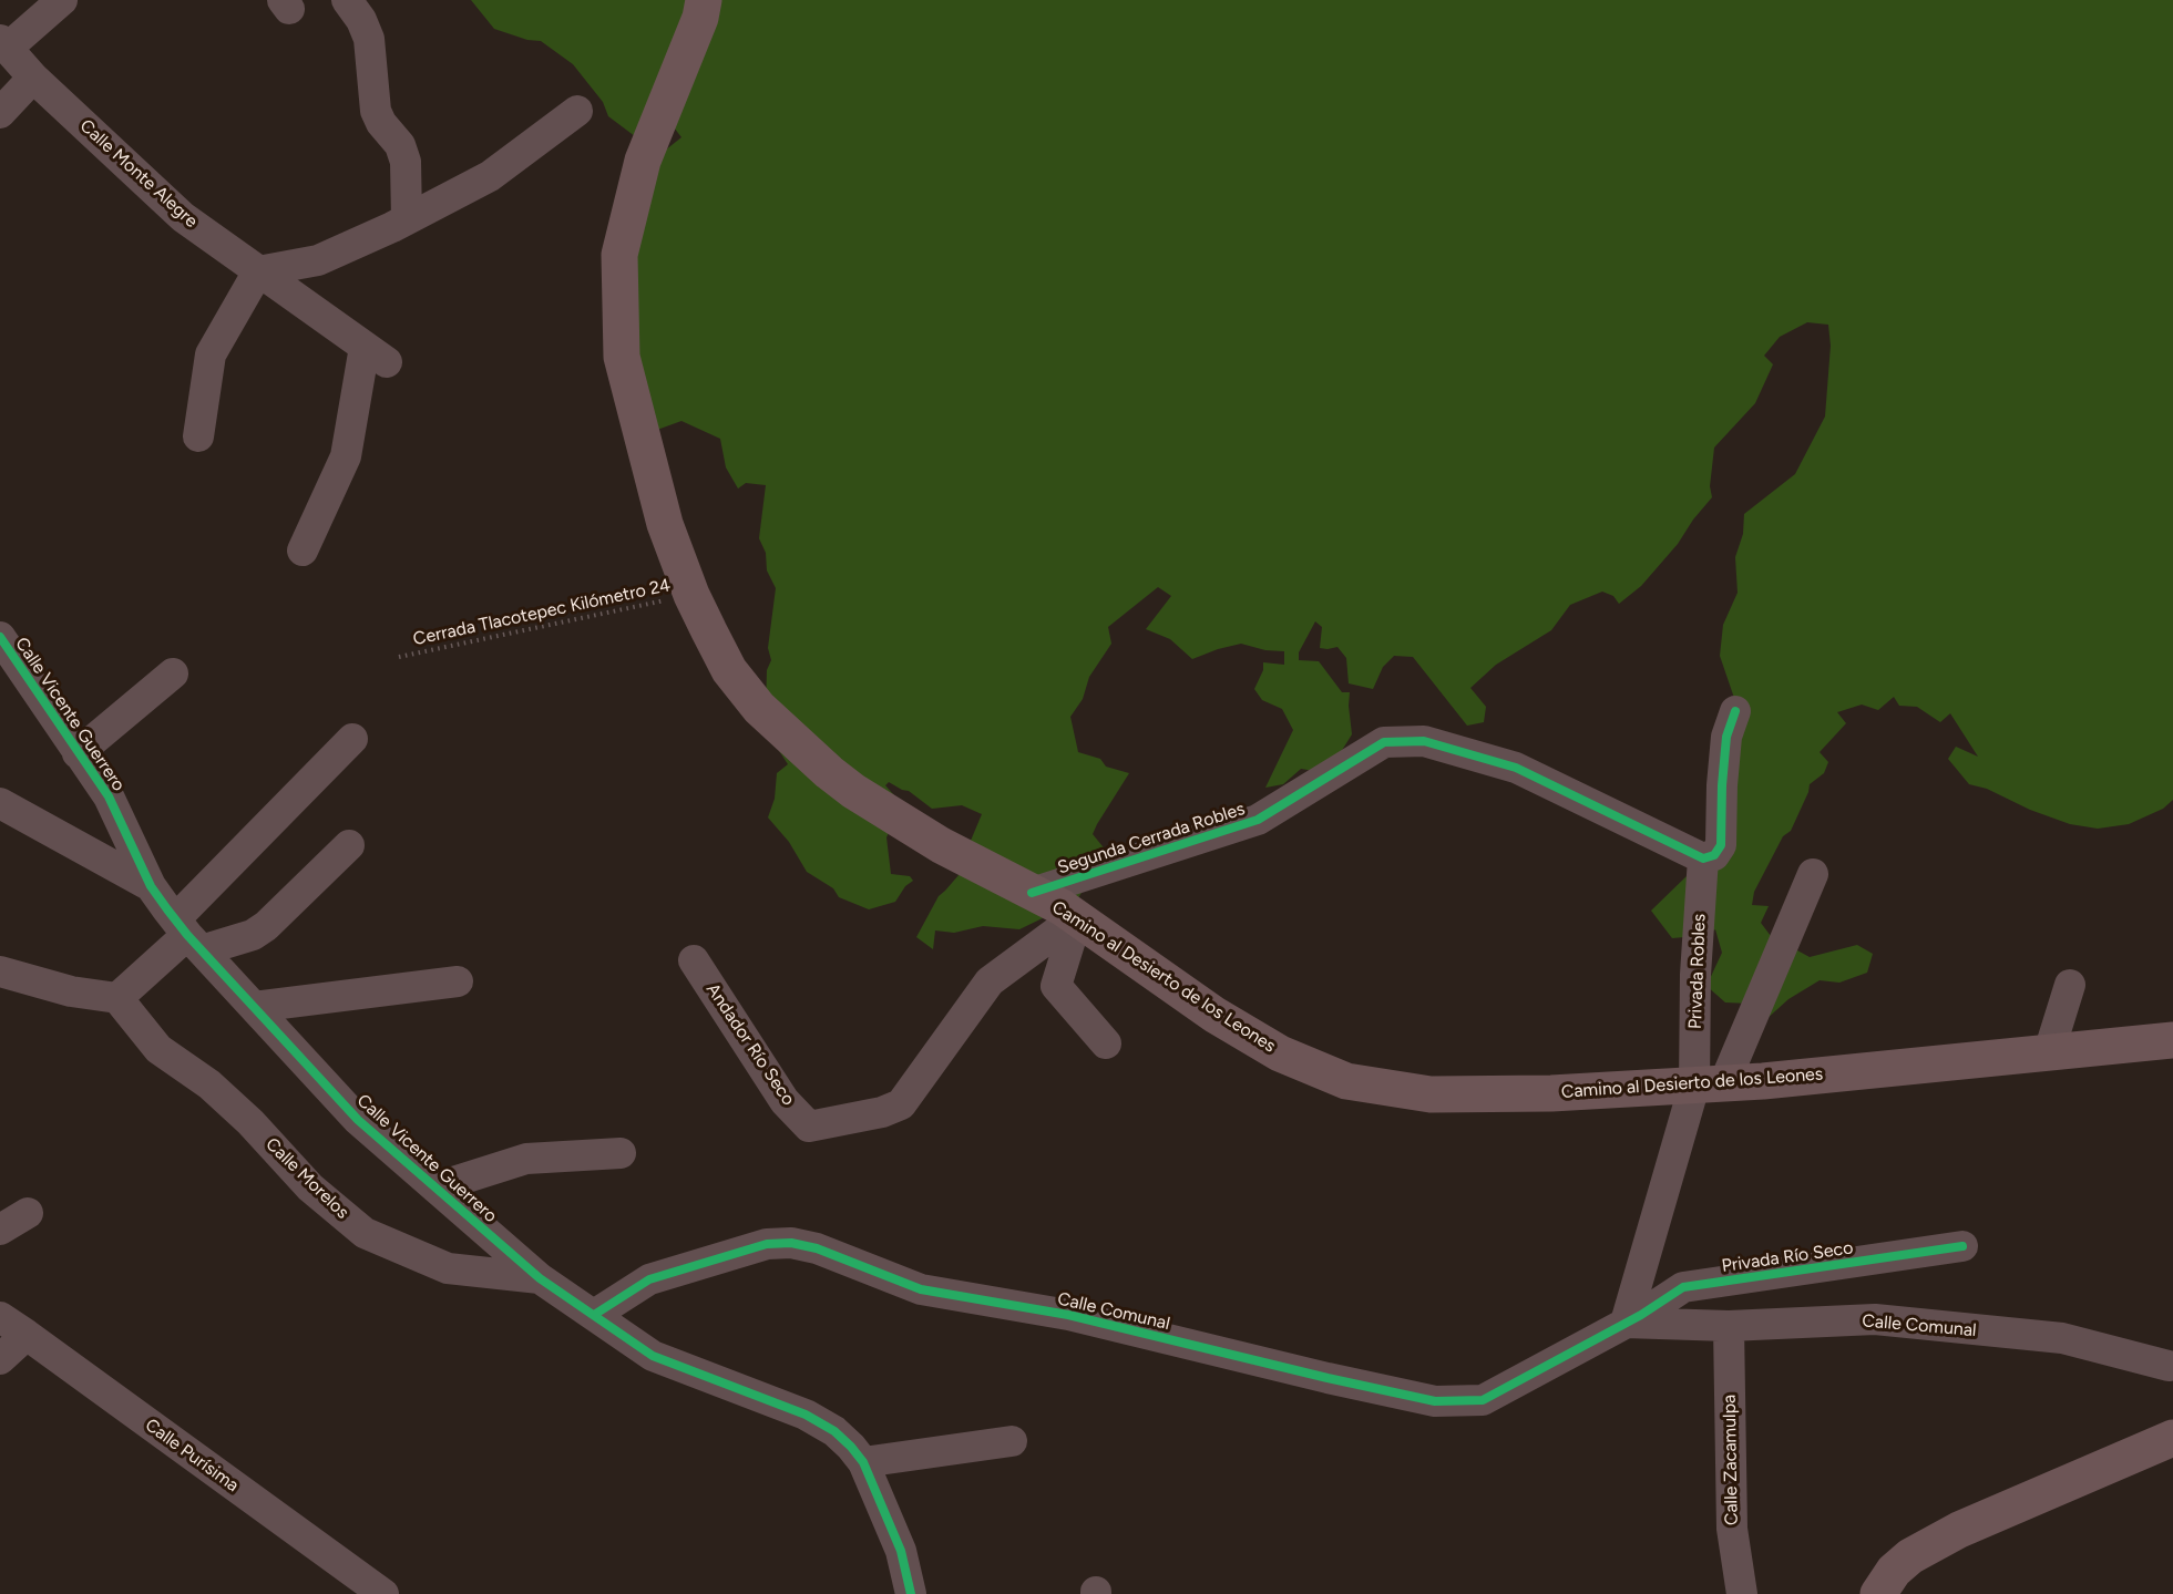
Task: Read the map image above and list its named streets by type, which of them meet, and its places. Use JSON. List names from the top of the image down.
{
  "streets": {
    "main road": ["Camino al Desierto de los Leones"],
    "street": [
      "Calle Monte Alegre",
      "Calle Vicente Guerrero",
      "Segunda Cerrada Robles",
      "Privada Robles",
      "Andador Río Seco",
      "Calle Morelos",
      "Privada Río Seco",
      "Calle Comunal",
      "Calle Purísima",
      "Calle Zacamulpa"
    ],
    "path": ["Cerrada Tlacotepec Kilómetro 24"]
  },
  "crossings": [
    ["Cerrada Tlacotepec Kilómetro 24", "Camino al Desierto de los Leones"],
    ["Calle Vicente Guerrero", "Calle Morelos"],
    ["Calle Vicente Guerrero", "Calle Comunal"],
    ["Segunda Cerrada Robles", "Privada Robles"],
    ["Segunda Cerrada Robles", "Camino al Desierto de los Leones"],
    ["Privada Robles", "Camino al Desierto de los Leones"],
    ["Camino al Desierto de los Leones", "Andador Río Seco"],
    ["Privada Río Seco", "Calle Comunal"],
    ["Calle Comunal", "Calle Zacamulpa"]
  ]
}
